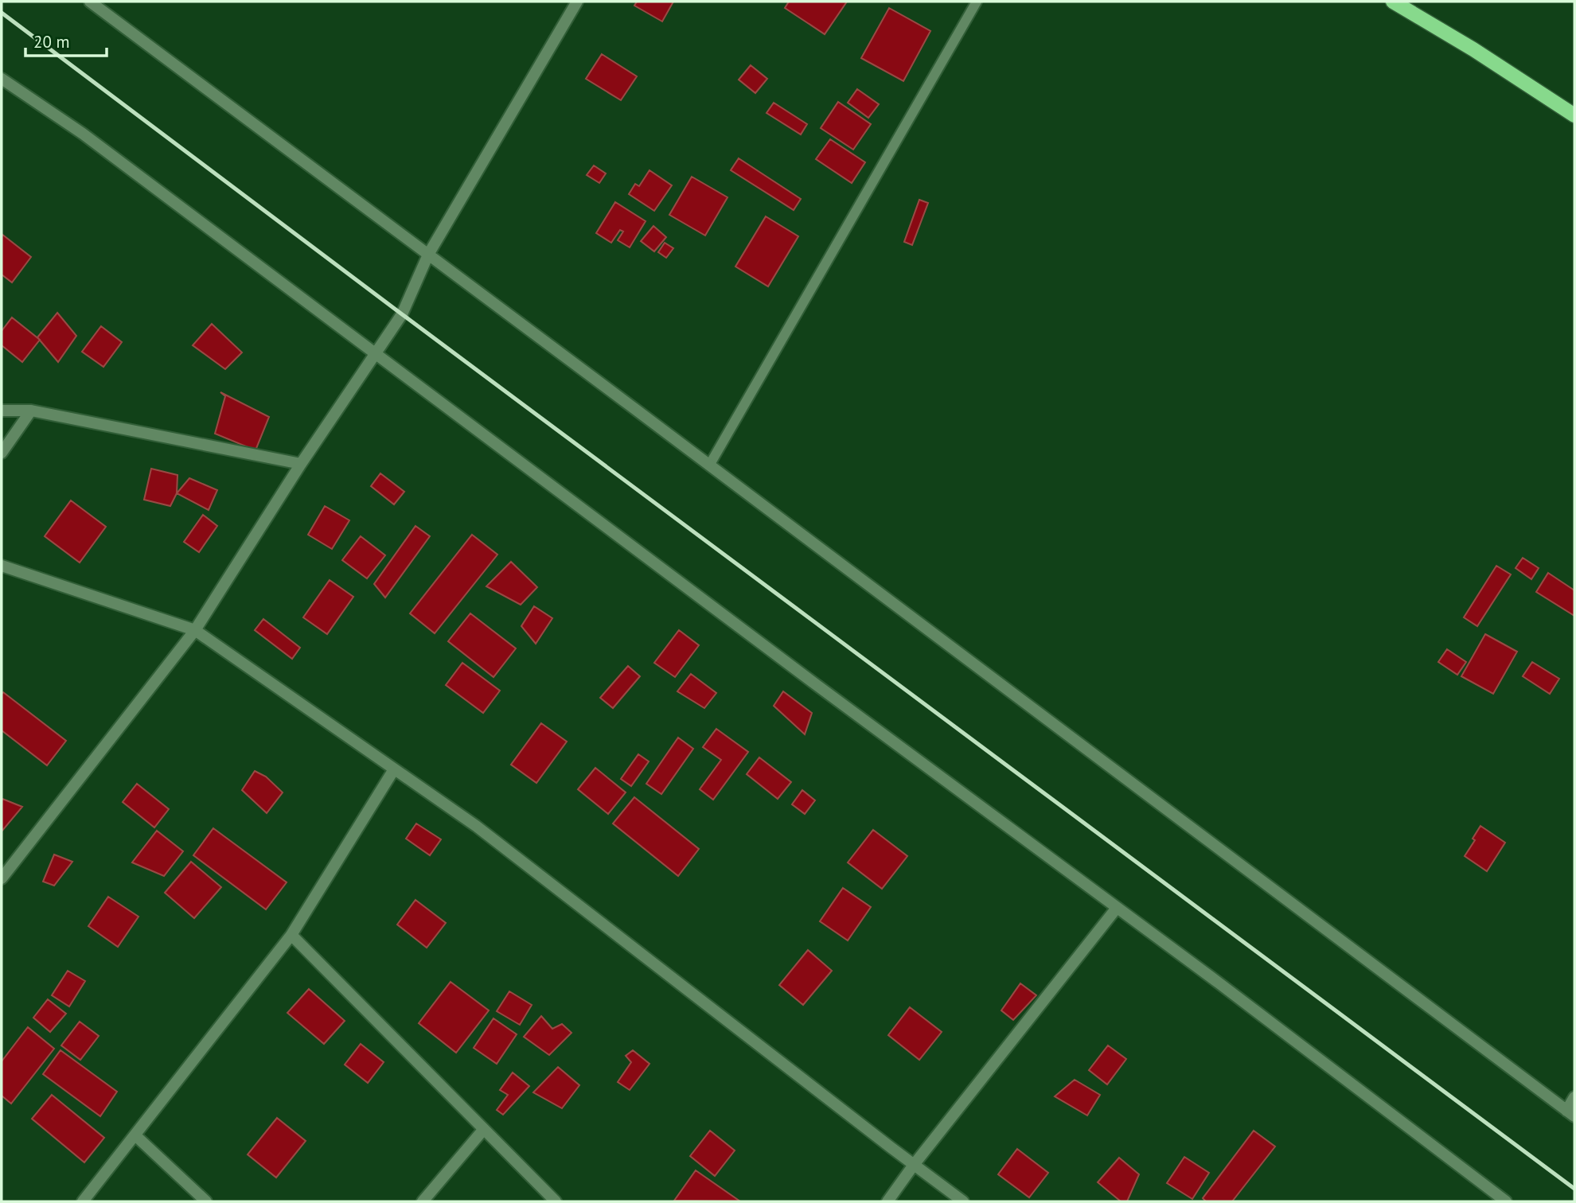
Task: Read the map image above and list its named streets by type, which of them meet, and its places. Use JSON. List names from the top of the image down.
{
  "scale_bar": "20 m"
}
